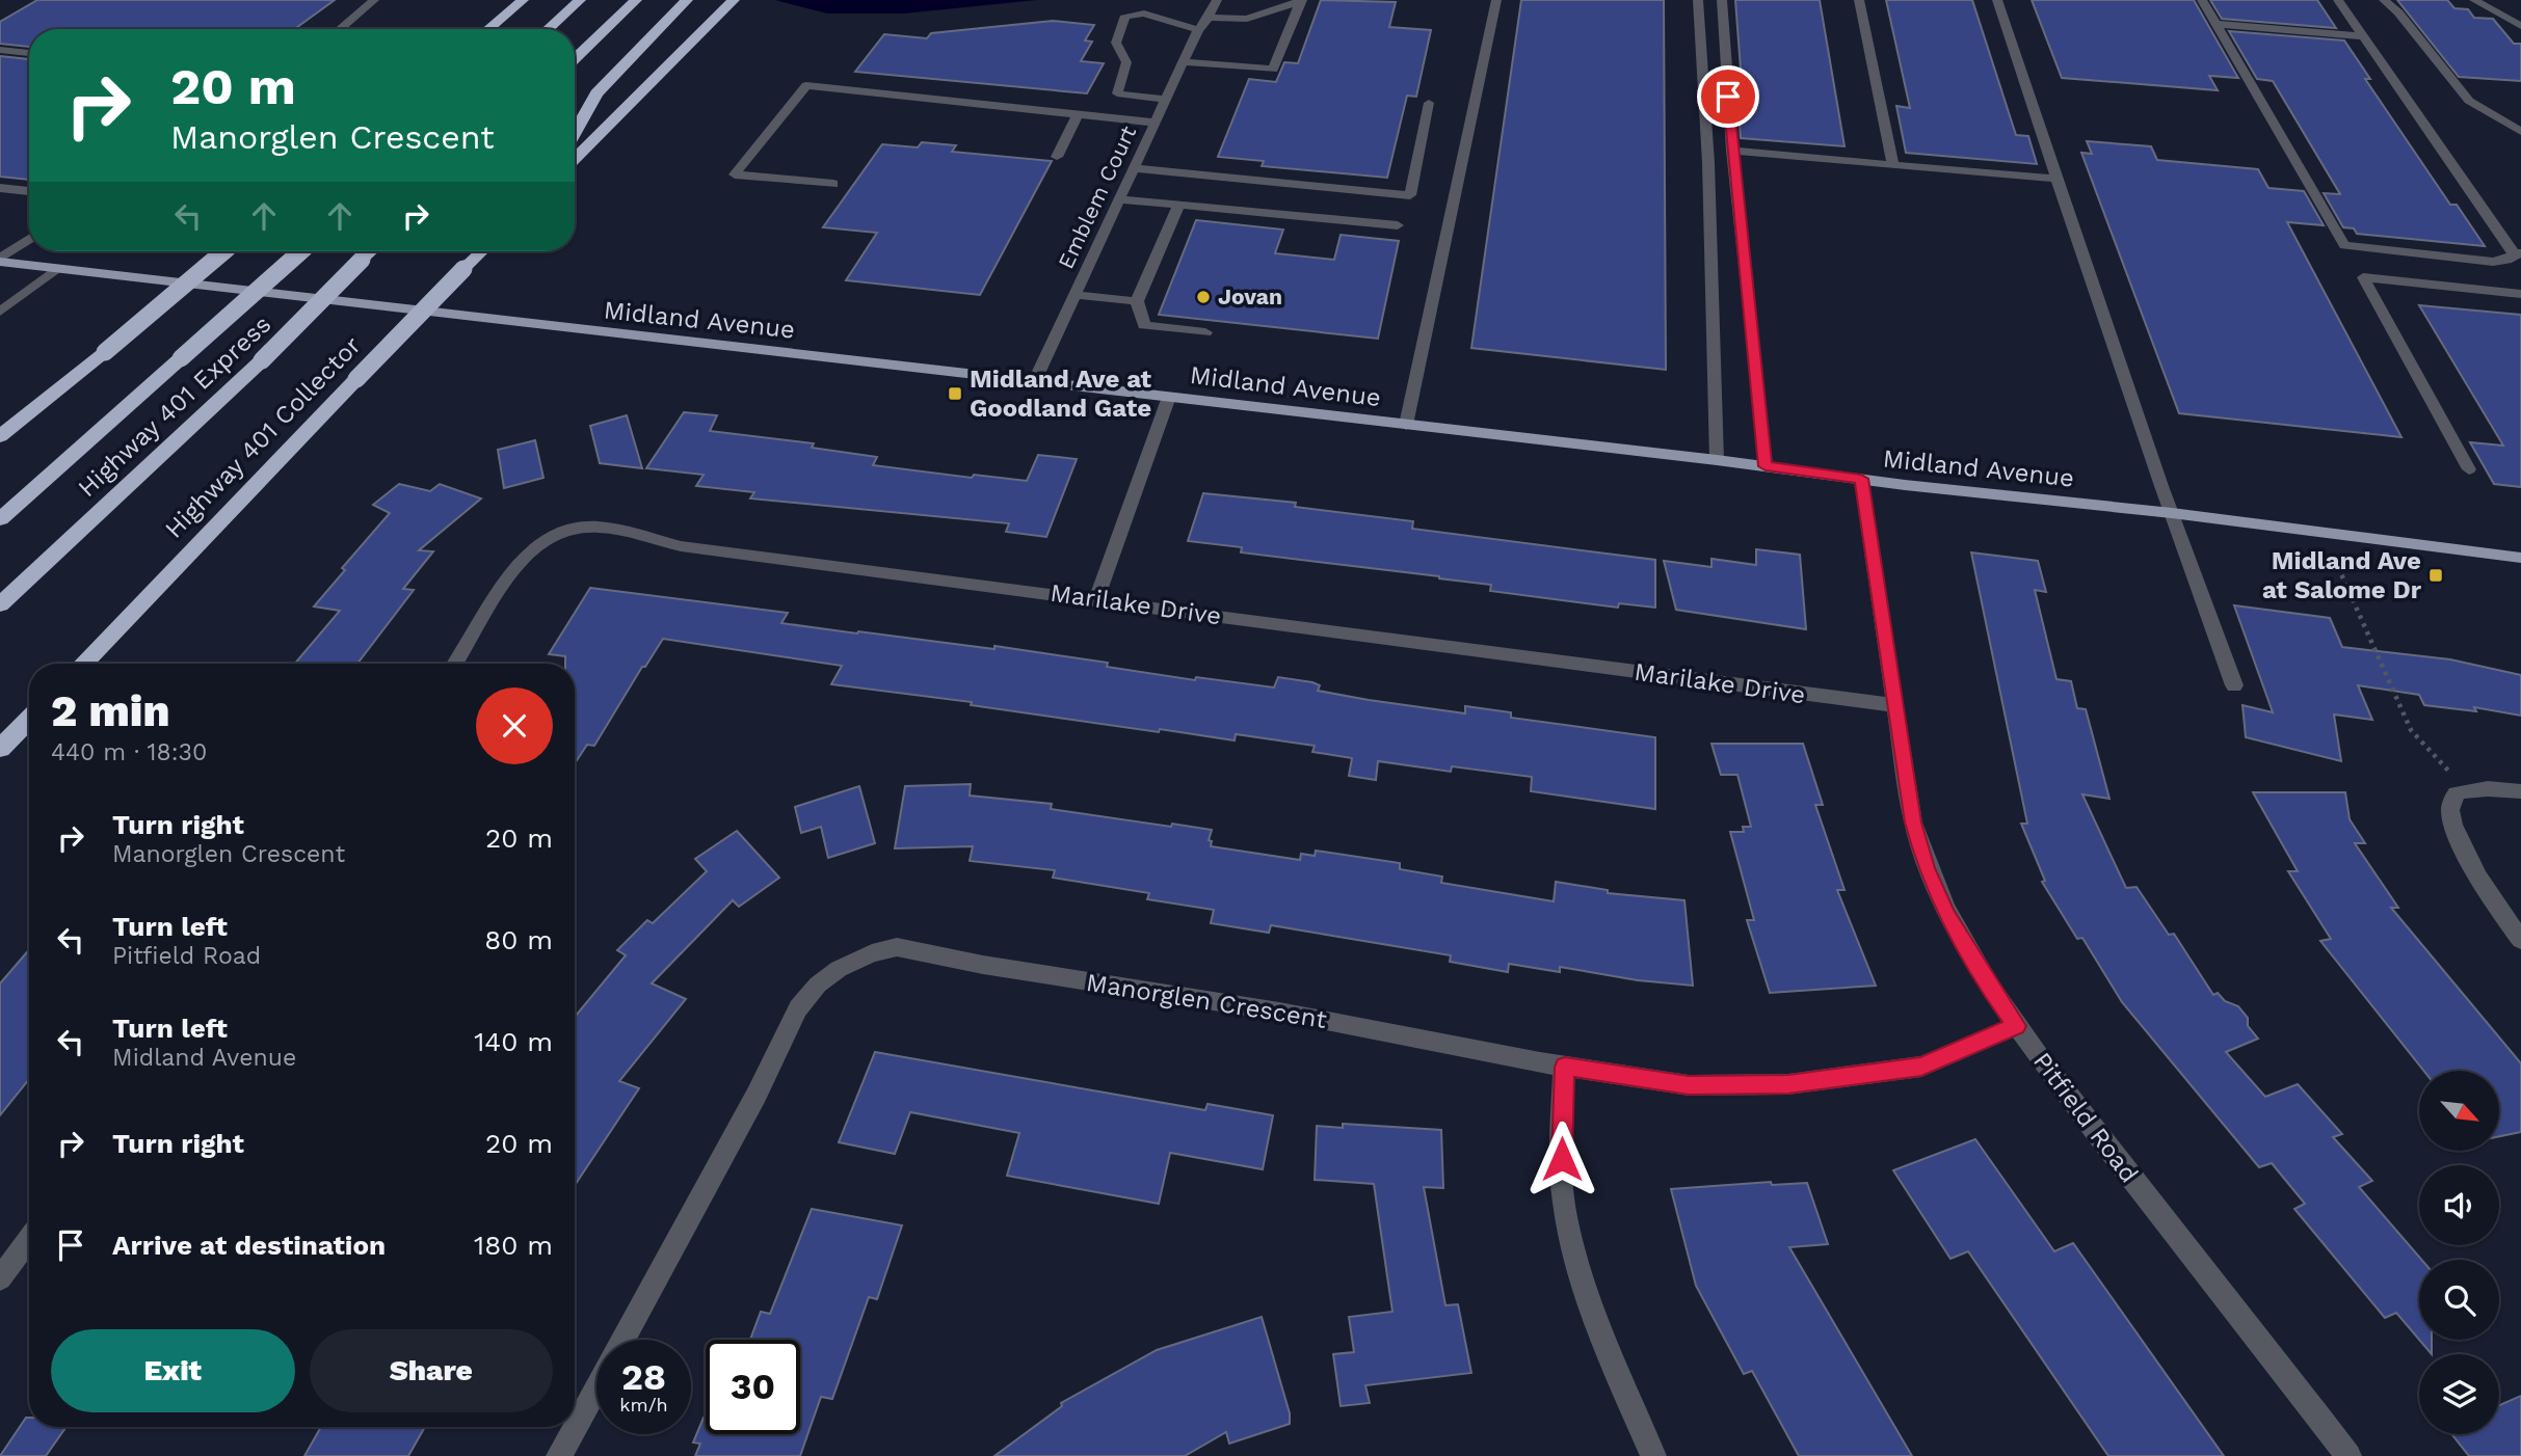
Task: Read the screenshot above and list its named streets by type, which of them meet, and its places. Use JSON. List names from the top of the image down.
{
  "streets": {
    "highway": ["Highway 401 Express", "Highway 401 Collector"],
    "main road": ["Midland Avenue"],
    "street": [
      "Emblem Court",
      "Marilake Drive",
      "Manorglen Crescent",
      "Pitfield Road"
    ]
  },
  "crossings": [
    ["Emblem Court", "Midland Avenue"],
    ["Midland Avenue", "Pitfield Road"],
    ["Marilake Drive", "Pitfield Road"],
    ["Manorglen Crescent", "Pitfield Road"]
  ],
  "places": {
    "other": ["Jovan"],
    "transit": ["Midland Ave at Goodland Gate", "Midland Ave at Salome Dr"]
  },
  "north": "bottom right",
  "page": {
    "turn": ["20 m", "Manorglen Crescent"],
    "heading": ["2 min", "440 m · 18:30"],
    "list": [
      {
        "name": "Turn right",
        "note": "Manorglen Crescent",
        "value": "20 m"
      },
      {
        "name": "Turn left",
        "note": "Pitfield Road",
        "value": "80 m"
      },
      {
        "name": "Turn left",
        "note": "Midland Avenue",
        "value": "140 m"
      },
      {
        "name": "Turn right",
        "value": "20 m"
      },
      {
        "name": "Arrive at destination",
        "value": "180 m"
      }
    ],
    "buttons": ["Exit", "Share"],
    "speed": "28 km/h",
    "limit": "30"
  }
}
